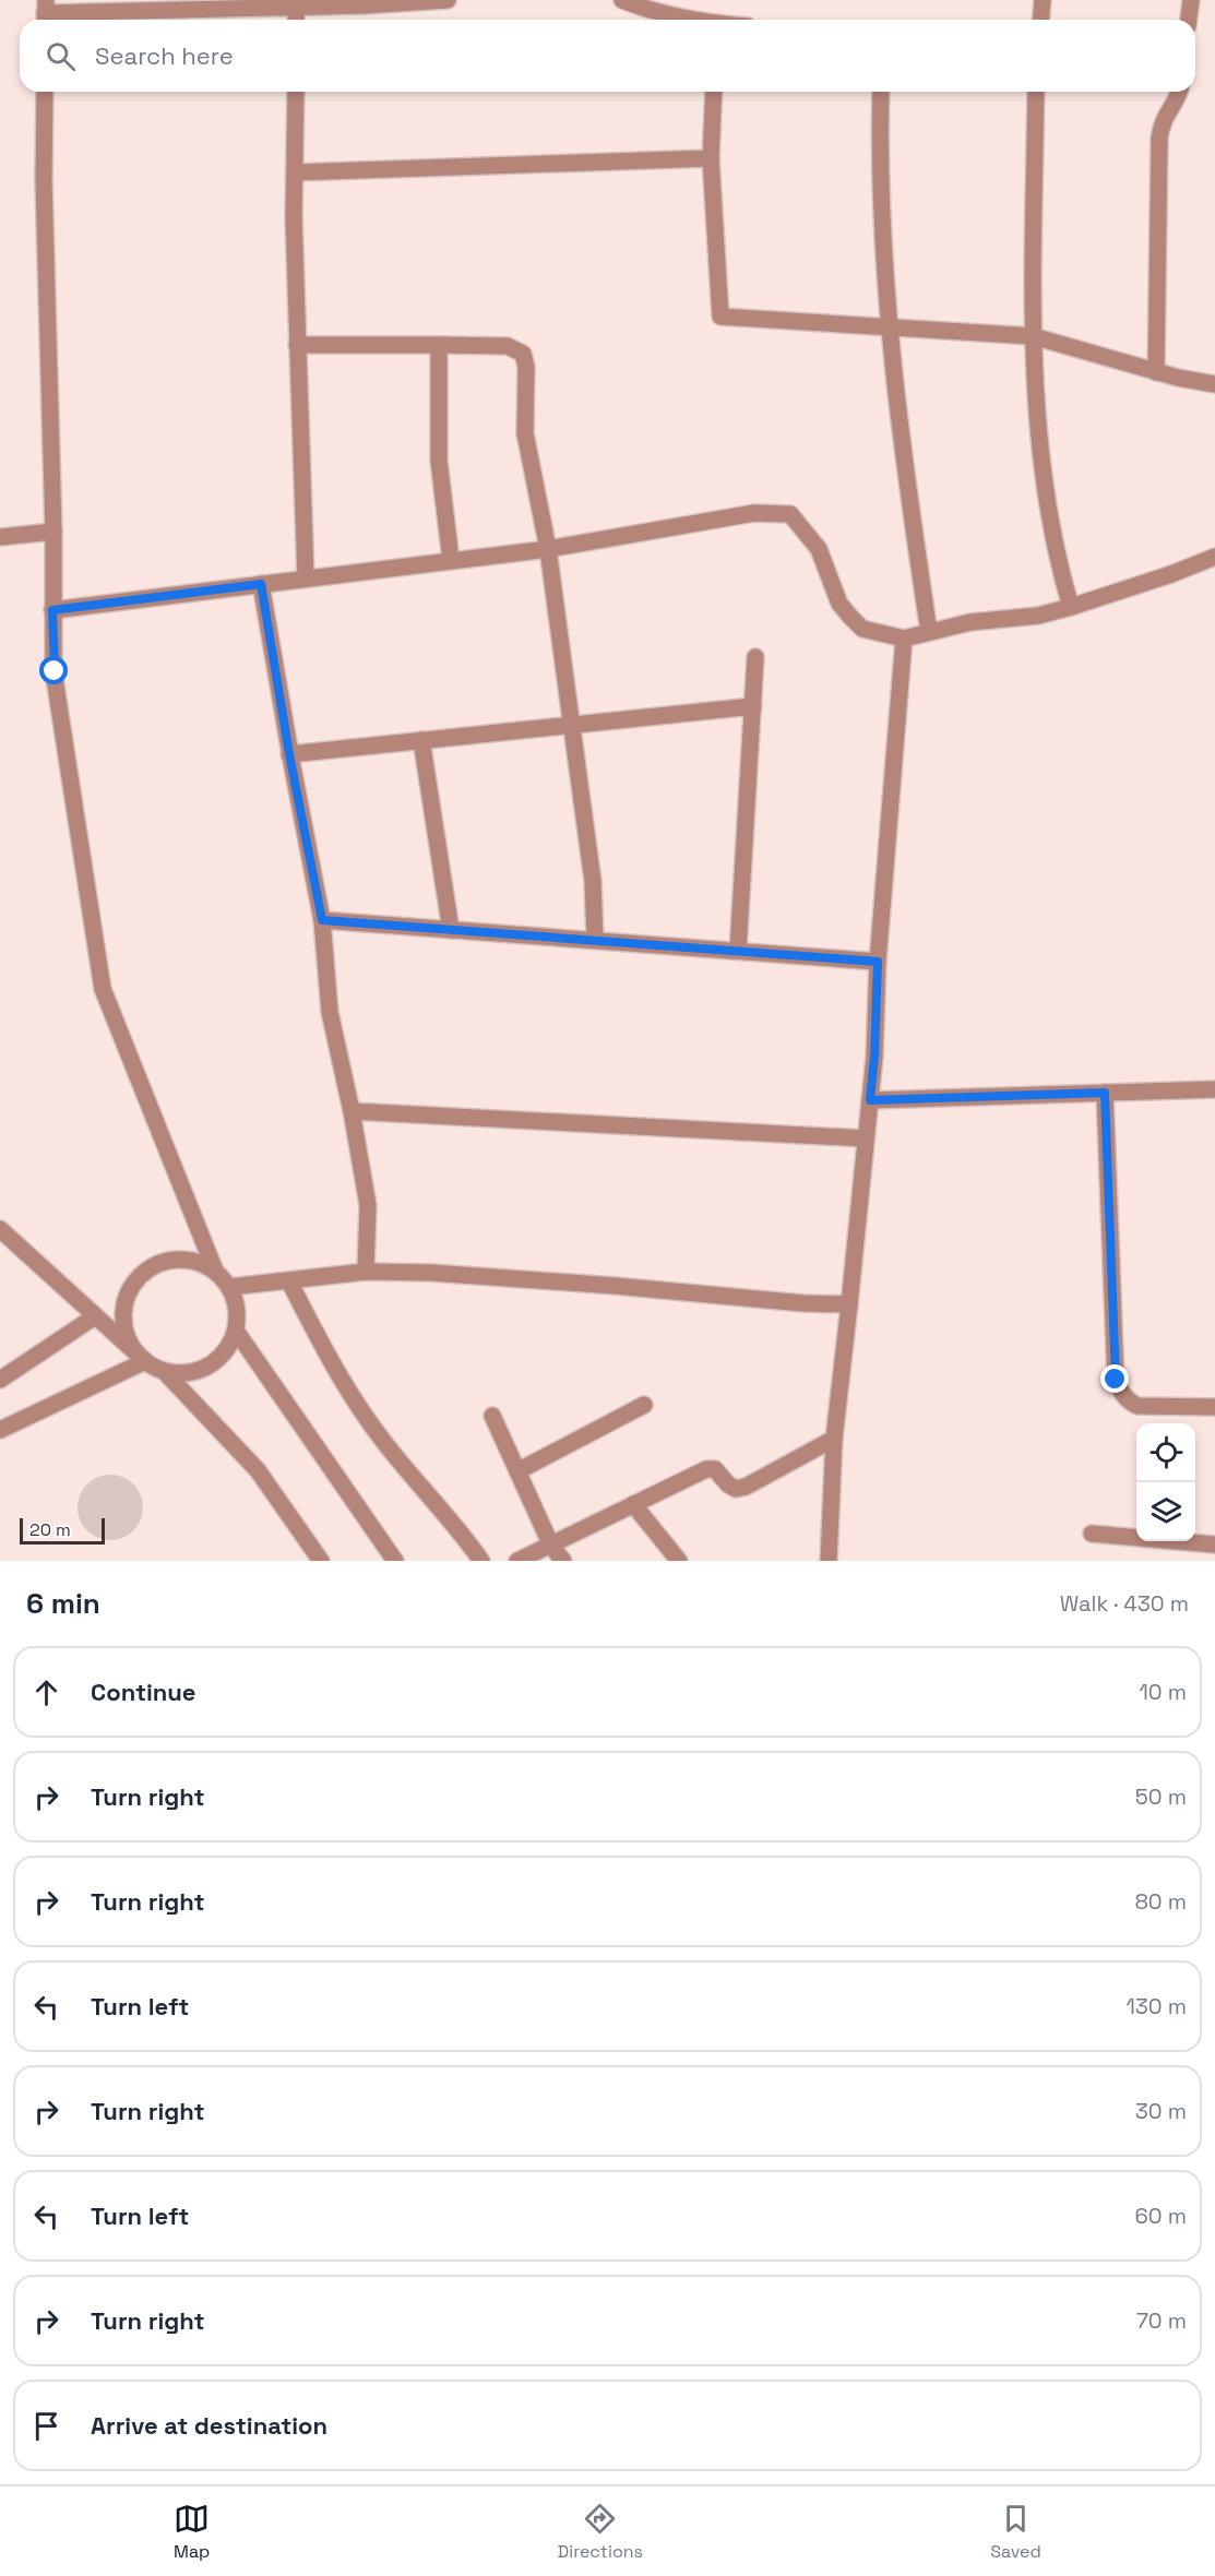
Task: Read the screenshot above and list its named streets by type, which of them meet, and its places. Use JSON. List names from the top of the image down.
{
  "scale_bar": "20 m",
  "page": {
    "search": "Search here",
    "scale": "20 m",
    "heading": ["6 min", "Walk · 430 m"],
    "list": [
      ["Continue", "10 m"],
      ["Turn right", "50 m"],
      ["Turn right", "80 m"],
      ["Turn left", "130 m"],
      ["Turn right", "30 m"],
      ["Turn left", "60 m"],
      ["Turn right", "70 m"],
      "Arrive at destination"
    ],
    "nav": ["Map", "Directions", "Saved"]
  }
}
